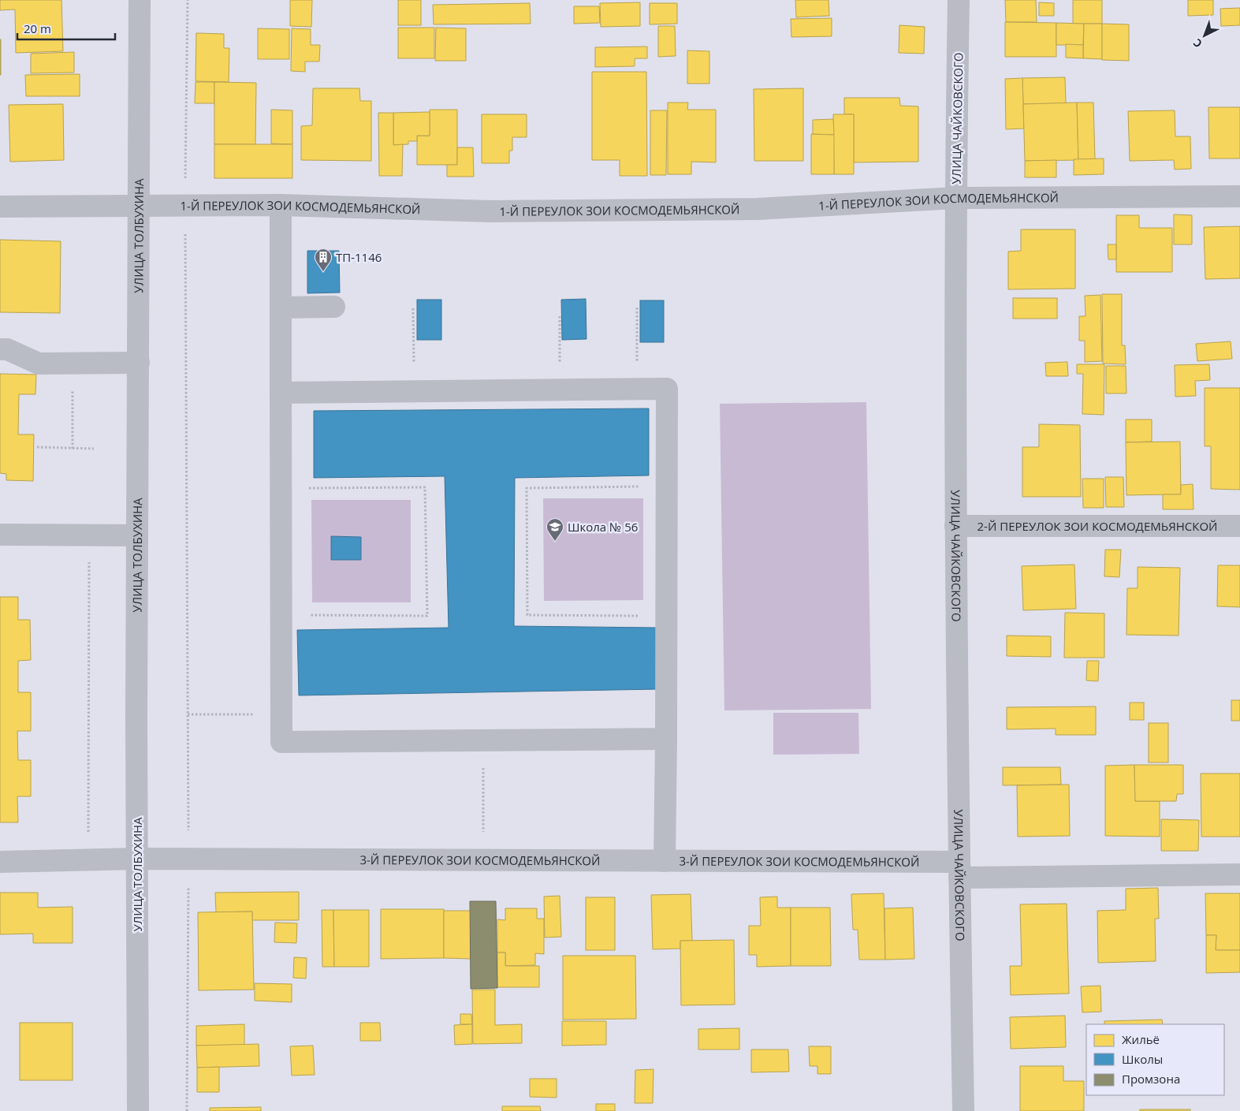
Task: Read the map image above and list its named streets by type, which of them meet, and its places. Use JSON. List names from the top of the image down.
{
  "streets": {
    "street": [
      "УЛИЦА ЧАЙКОВСКОГО",
      "1-Й ПЕРЕУЛОК ЗОИ КОСМОДЕМЬЯНСКОЙ",
      "УЛИЦА ТОЛБУХИНА",
      "2-Й ПЕРЕУЛОК ЗОИ КОСМОДЕМЬЯНСКОЙ",
      "3-Й ПЕРЕУЛОК ЗОИ КОСМОДЕМЬЯНСКОЙ"
    ]
  },
  "crossings": [
    ["УЛИЦА ЧАЙКОВСКОГО", "1-Й ПЕРЕУЛОК ЗОИ КОСМОДЕМЬЯНСКОЙ"],
    ["УЛИЦА ЧАЙКОВСКОГО", "2-Й ПЕРЕУЛОК ЗОИ КОСМОДЕМЬЯНСКОЙ"],
    ["УЛИЦА ЧАЙКОВСКОГО", "3-Й ПЕРЕУЛОК ЗОИ КОСМОДЕМЬЯНСКОЙ"],
    ["1-Й ПЕРЕУЛОК ЗОИ КОСМОДЕМЬЯНСКОЙ", "УЛИЦА ТОЛБУХИНА"],
    ["УЛИЦА ТОЛБУХИНА", "3-Й ПЕРЕУЛОК ЗОИ КОСМОДЕМЬЯНСКОЙ"]
  ],
  "places": {
    "building": ["ТП-1146"],
    "school or university": ["Школа № 56"]
  },
  "legend": ["Жильё", "Школы", "Промзона"],
  "scale_bar": "20 m",
  "north": "bottom left"
}
